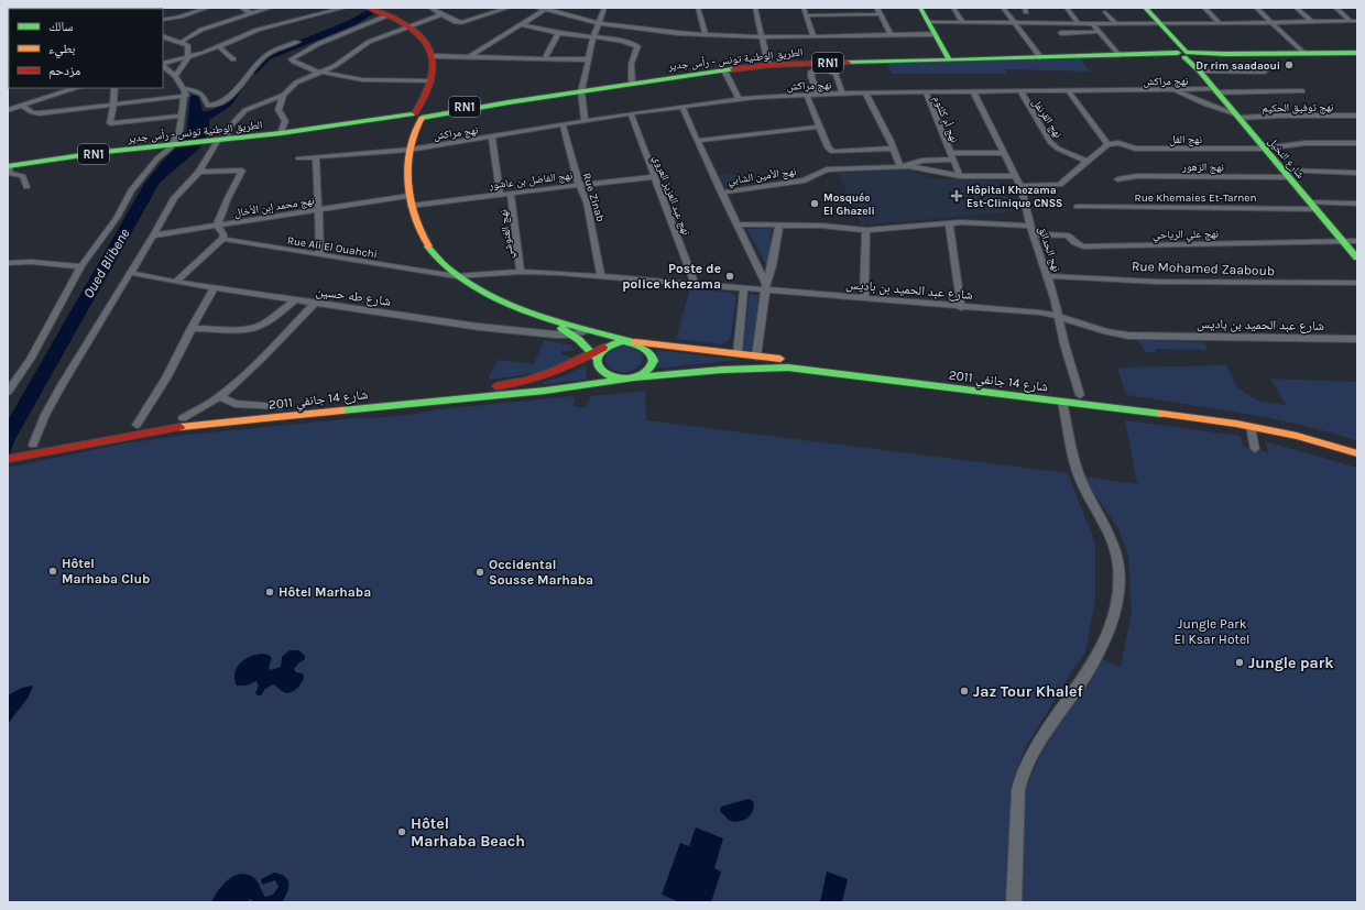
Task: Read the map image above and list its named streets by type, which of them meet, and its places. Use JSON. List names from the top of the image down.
{
  "streets": {
    "main road": [
      "الطريق الوطنية تونس - رأس جدير",
      "RN1",
      "شارع النخيل",
      "شارع 14 جانفي 2011"
    ],
    "street": [
      "نهج مراكش",
      "نهج توفيق الحكيم",
      "نهج القرنفل",
      "نهج أم كلثوم",
      "نهج الفل",
      "نهج الزهور",
      "نهج الأمين الشابي",
      "نهج الفاضل بن عاشور",
      "نهج عبد العزيز العروي",
      "Rue Zinab",
      "Rue Khemaies Et-Tarnen",
      "نهج محمد إبن الأخال",
      "نهج علي الرياحي",
      "نهج الغنوشي",
      "Rue Ali El Ouahchi",
      "نهج الحدائق",
      "Rue Mohamed Zaaboub",
      "شارع عبد الحميد بن باديس",
      "شارع طه حسين"
    ]
  },
  "crossings": [
    ["الطريق الوطنية تونس - رأس جدير", "شارع النخيل"],
    ["نهج مراكش", "نهج القرنفل"],
    ["نهج مراكش", "نهج أم كلثوم"],
    ["نهج مراكش", "شارع النخيل"],
    ["نهج مراكش", "نهج الأمين الشابي"],
    ["نهج مراكش", "نهج عبد العزيز العروي"],
    ["نهج مراكش", "Rue Zinab"],
    ["نهج مراكش", "نهج الحدائق"],
    ["نهج توفيق الحكيم", "شارع النخيل"],
    ["نهج الفل", "شارع النخيل"],
    ["شارع النخيل", "نهج الزهور"],
    ["شارع النخيل", "Rue Khemaies Et-Tarnen"],
    ["شارع النخيل", "نهج علي الرياحي"],
    ["نهج الأمين الشابي", "شارع عبد الحميد بن باديس"],
    ["نهج الفاضل بن عاشور", "نهج عبد العزيز العروي"],
    ["نهج الفاضل بن عاشور", "Rue Zinab"],
    ["نهج الفاضل بن عاشور", "نهج الغنوشي"],
    ["نهج عبد العزيز العروي", "شارع عبد الحميد بن باديس"],
    ["Rue Zinab", "شارع عبد الحميد بن باديس"],
    ["نهج علي الرياحي", "نهج الحدائق"],
    ["نهج الغنوشي", "شارع عبد الحميد بن باديس"],
    ["Rue Ali El Ouahchi", "شارع عبد الحميد بن باديس"],
    ["نهج الحدائق", "Rue Mohamed Zaaboub"],
    ["نهج الحدائق", "شارع عبد الحميد بن باديس"],
    ["نهج الحدائق", "شارع 14 جانفي 2011"]
  ],
  "water": ["Oued Blibene"],
  "parks": ["Jungle Park El Ksar Hotel"],
  "places": {
    "other": [
      "Dr rim saadaoui",
      "Mosquée El Ghazeli",
      "Poste de police khezama",
      "Hôtel Marhaba Club",
      "Occidental Sousse Marhaba",
      "Hôtel Marhaba",
      "Jungle park",
      "Jaz Tour Khalef",
      "Hôtel Marhaba Beach"
    ],
    "health": ["Hôpital Khezama Est-Clinique CNSS"]
  },
  "legend": ["سالك", "بطيء", "مزدحم"]
}
